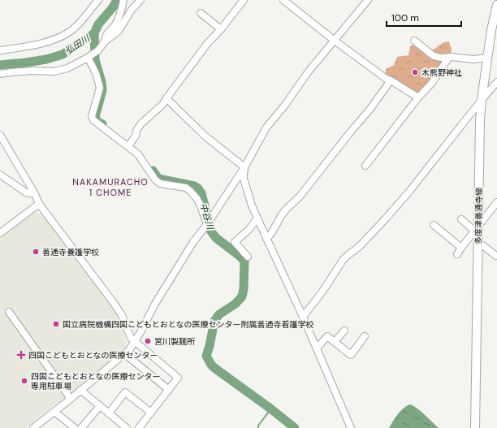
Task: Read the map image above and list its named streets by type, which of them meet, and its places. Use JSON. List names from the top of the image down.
{
  "streets": {
    "main road": ["多度津善通寺線"]
  },
  "districts": ["NAKAMURACHO 1 CHOME"],
  "water": ["弘田川", "中谷川"],
  "places": {
    "other": [
      "木熊野神社",
      "善通寺養護学校",
      "国立病院機構四国こどもとおとなの医療センター附属善通寺看護学校",
      "宮川製麺所",
      "四国こどもとおとなの医療センター 専用駐車場"
    ],
    "health": ["四国こどもとおとなの医療センター"]
  },
  "scale_bar": "100 m"
}
